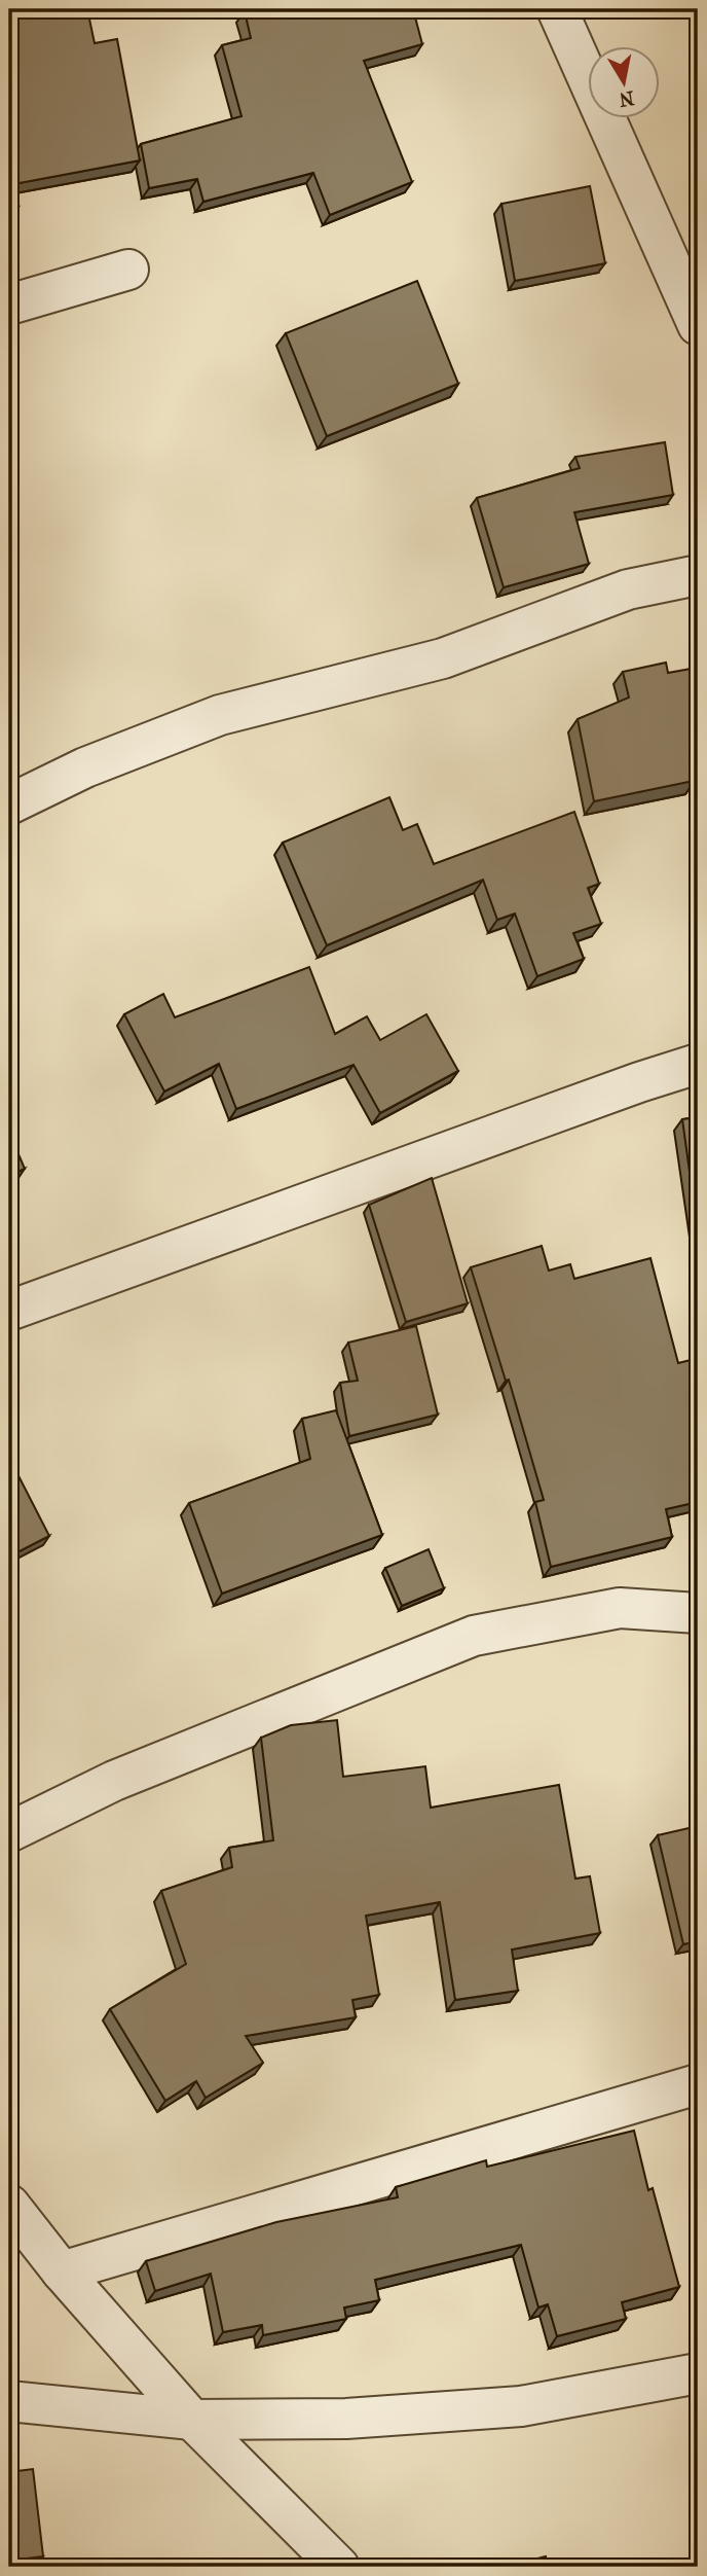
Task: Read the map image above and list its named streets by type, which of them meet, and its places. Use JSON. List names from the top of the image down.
{
  "north": "bottom"
}
